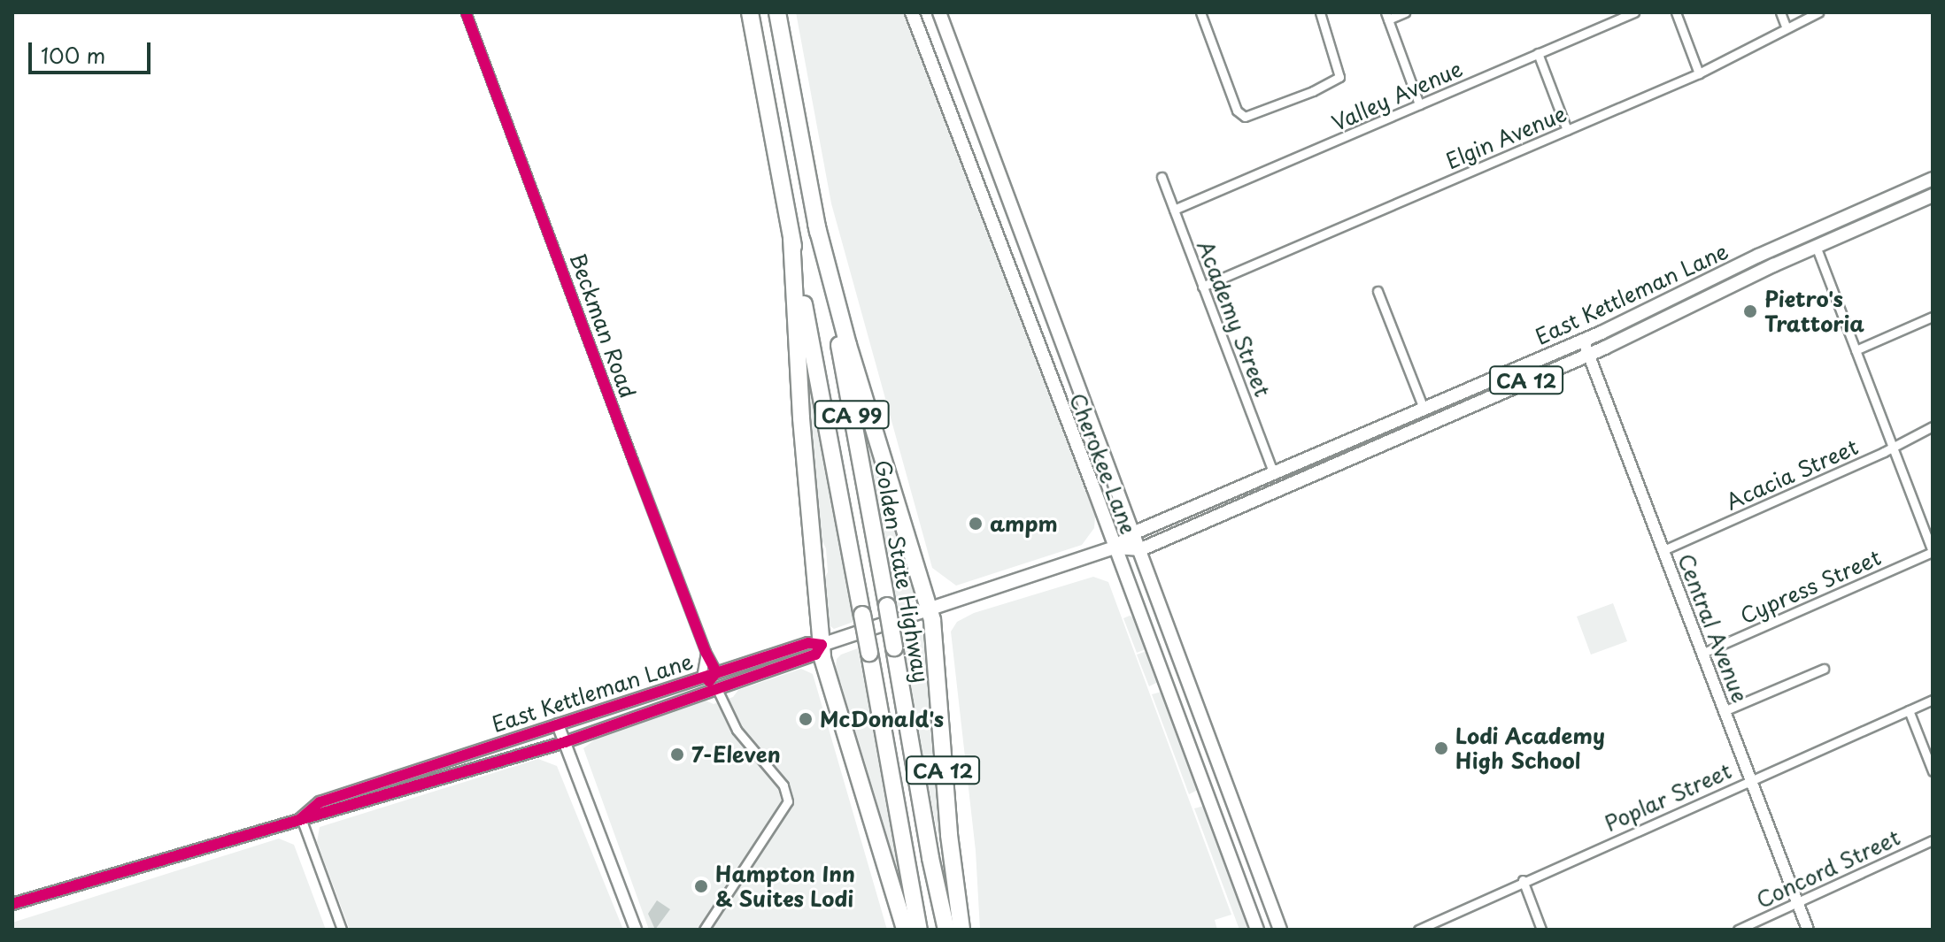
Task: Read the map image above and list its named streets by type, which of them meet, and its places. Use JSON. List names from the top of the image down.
{
  "streets": {
    "highway": ["CA 12", "CA 99", "Golden State Highway"],
    "main road": ["East Kettleman Lane", "Cherokee Lane"],
    "street": [
      "Valley Avenue",
      "Elgin Avenue",
      "Academy Street",
      "Beckman Road",
      "Acacia Street",
      "Cypress Street",
      "Central Avenue",
      "Poplar Street",
      "Concord Street"
    ]
  },
  "crossings": [
    ["Valley Avenue", "Academy Street"],
    ["Elgin Avenue", "Academy Street"],
    ["East Kettleman Lane", "Academy Street"],
    ["East Kettleman Lane", "Beckman Road"],
    ["East Kettleman Lane", "CA 12"],
    ["East Kettleman Lane", "Cherokee Lane"],
    ["East Kettleman Lane", "Central Avenue"],
    ["Acacia Street", "Central Avenue"],
    ["Cypress Street", "Central Avenue"],
    ["Central Avenue", "Poplar Street"],
    ["Central Avenue", "Concord Street"]
  ],
  "places": [
    "Pietro's Trattoria",
    "ampm",
    "McDonald's",
    "Lodi Academy High School",
    "7-Eleven",
    "Hampton Inn & Suites Lodi"
  ],
  "scale_bar": "100 m"
}
